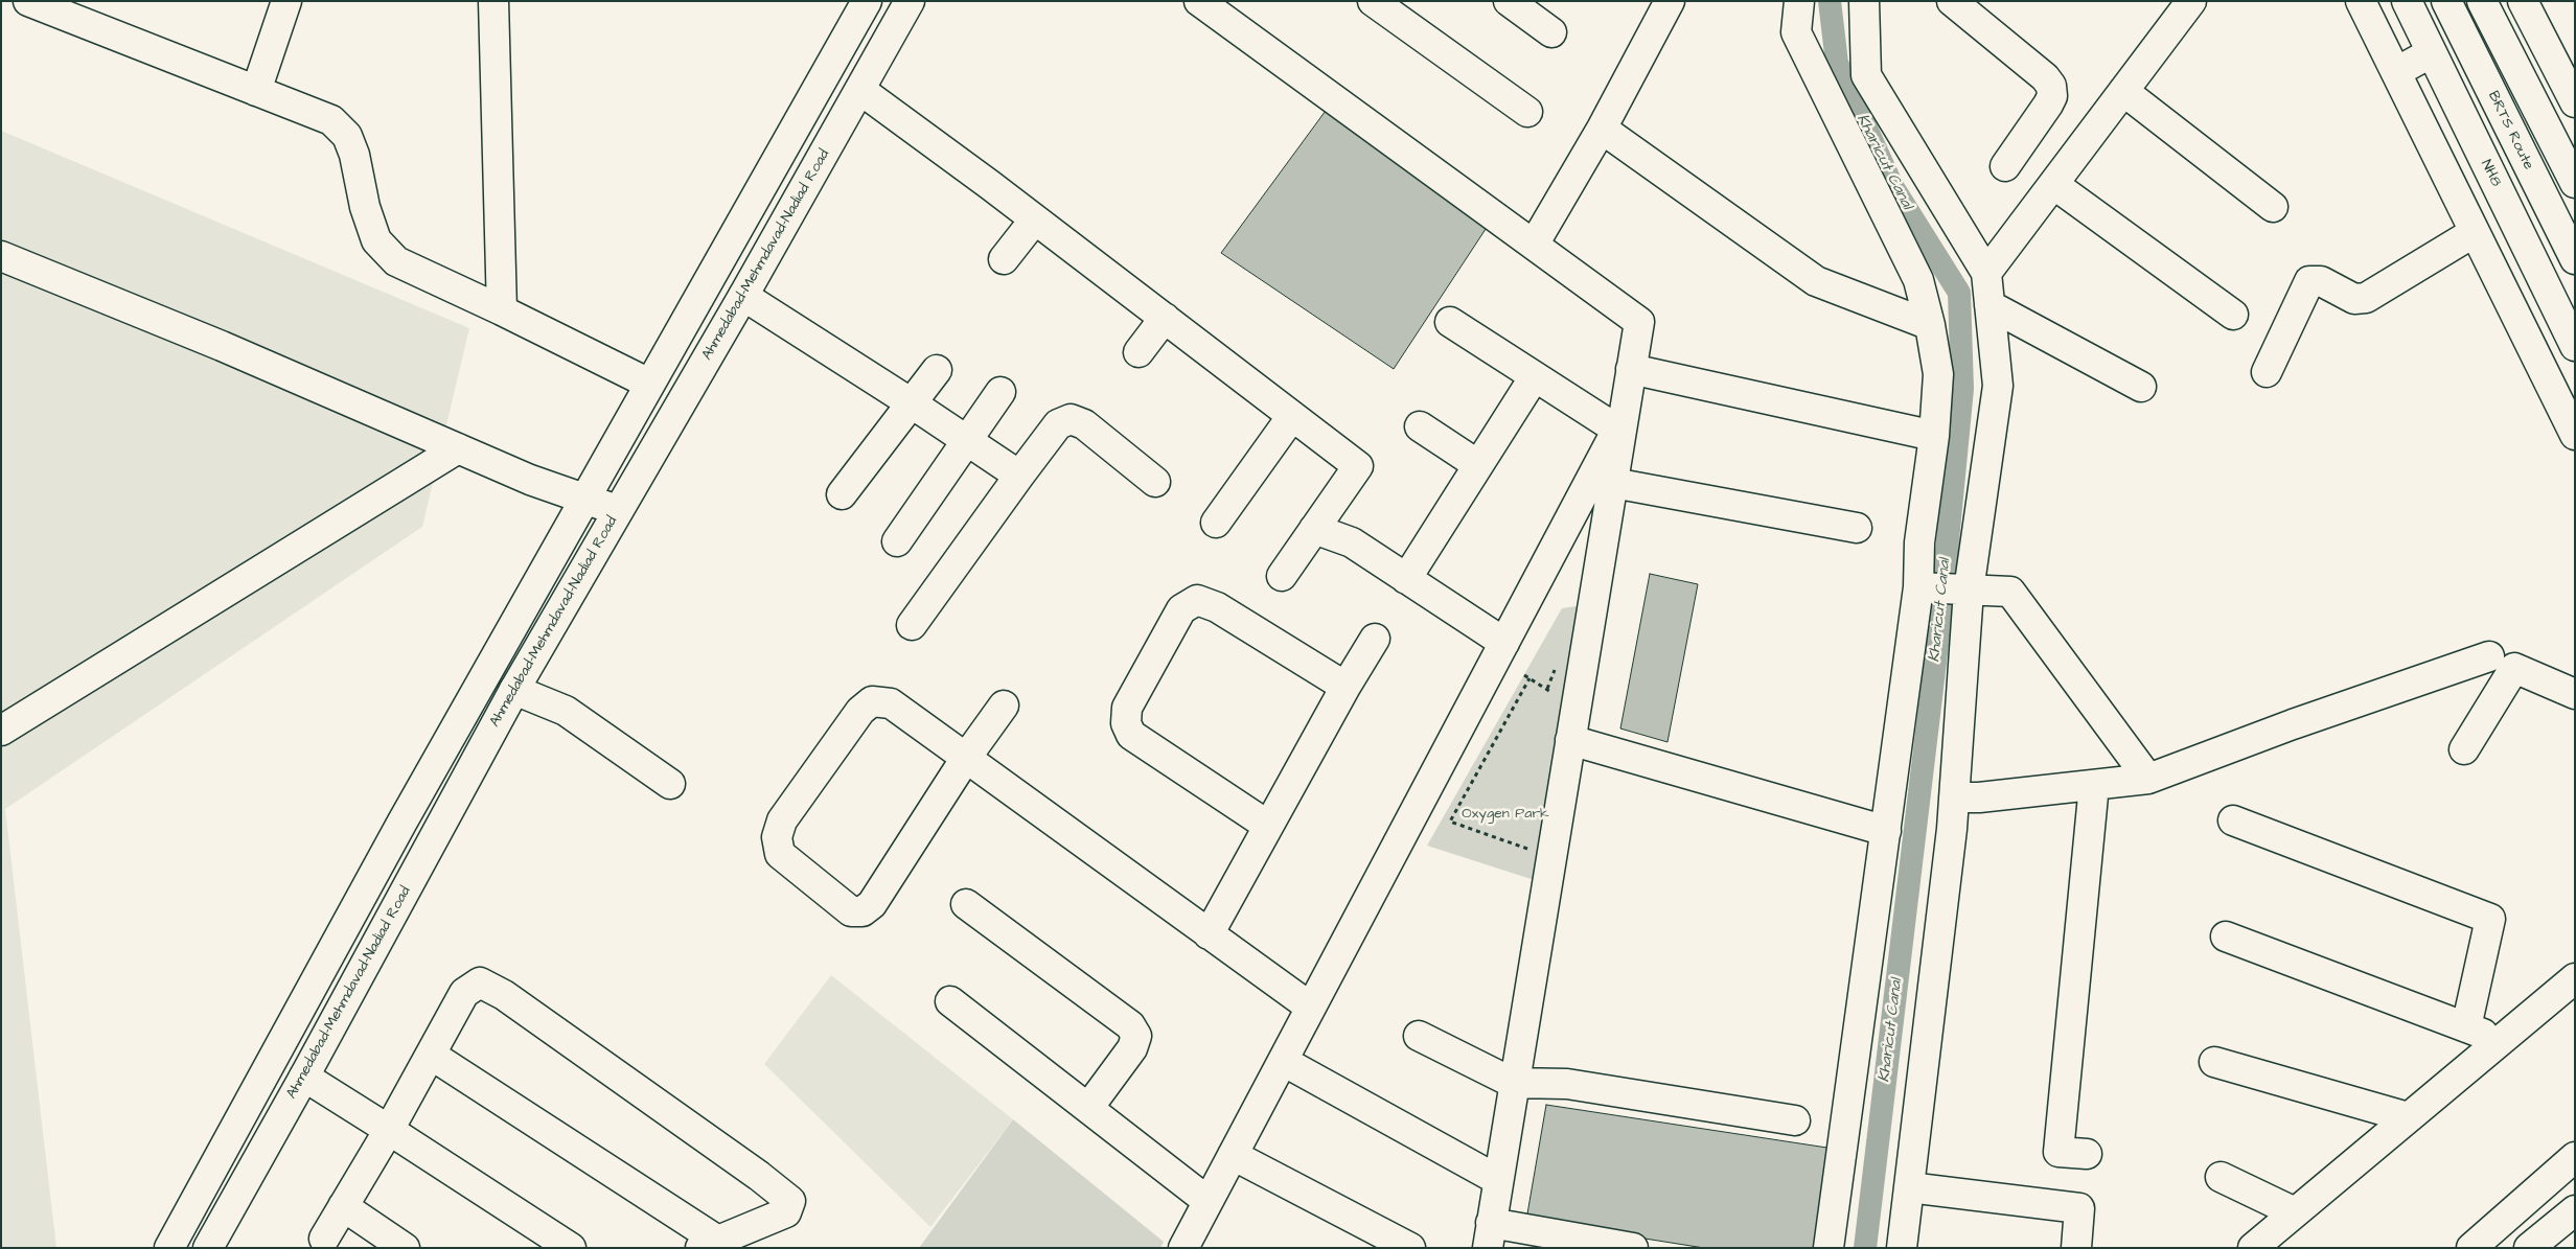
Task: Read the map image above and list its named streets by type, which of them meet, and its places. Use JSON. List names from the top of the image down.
{
  "streets": {
    "main road": ["BRTS Route", "NH8", "Ahmedabad-Mehmdavad-Nadiad Road"]
  },
  "water": ["Kharicut Canal"],
  "parks": ["Oxygen Park"]
}
